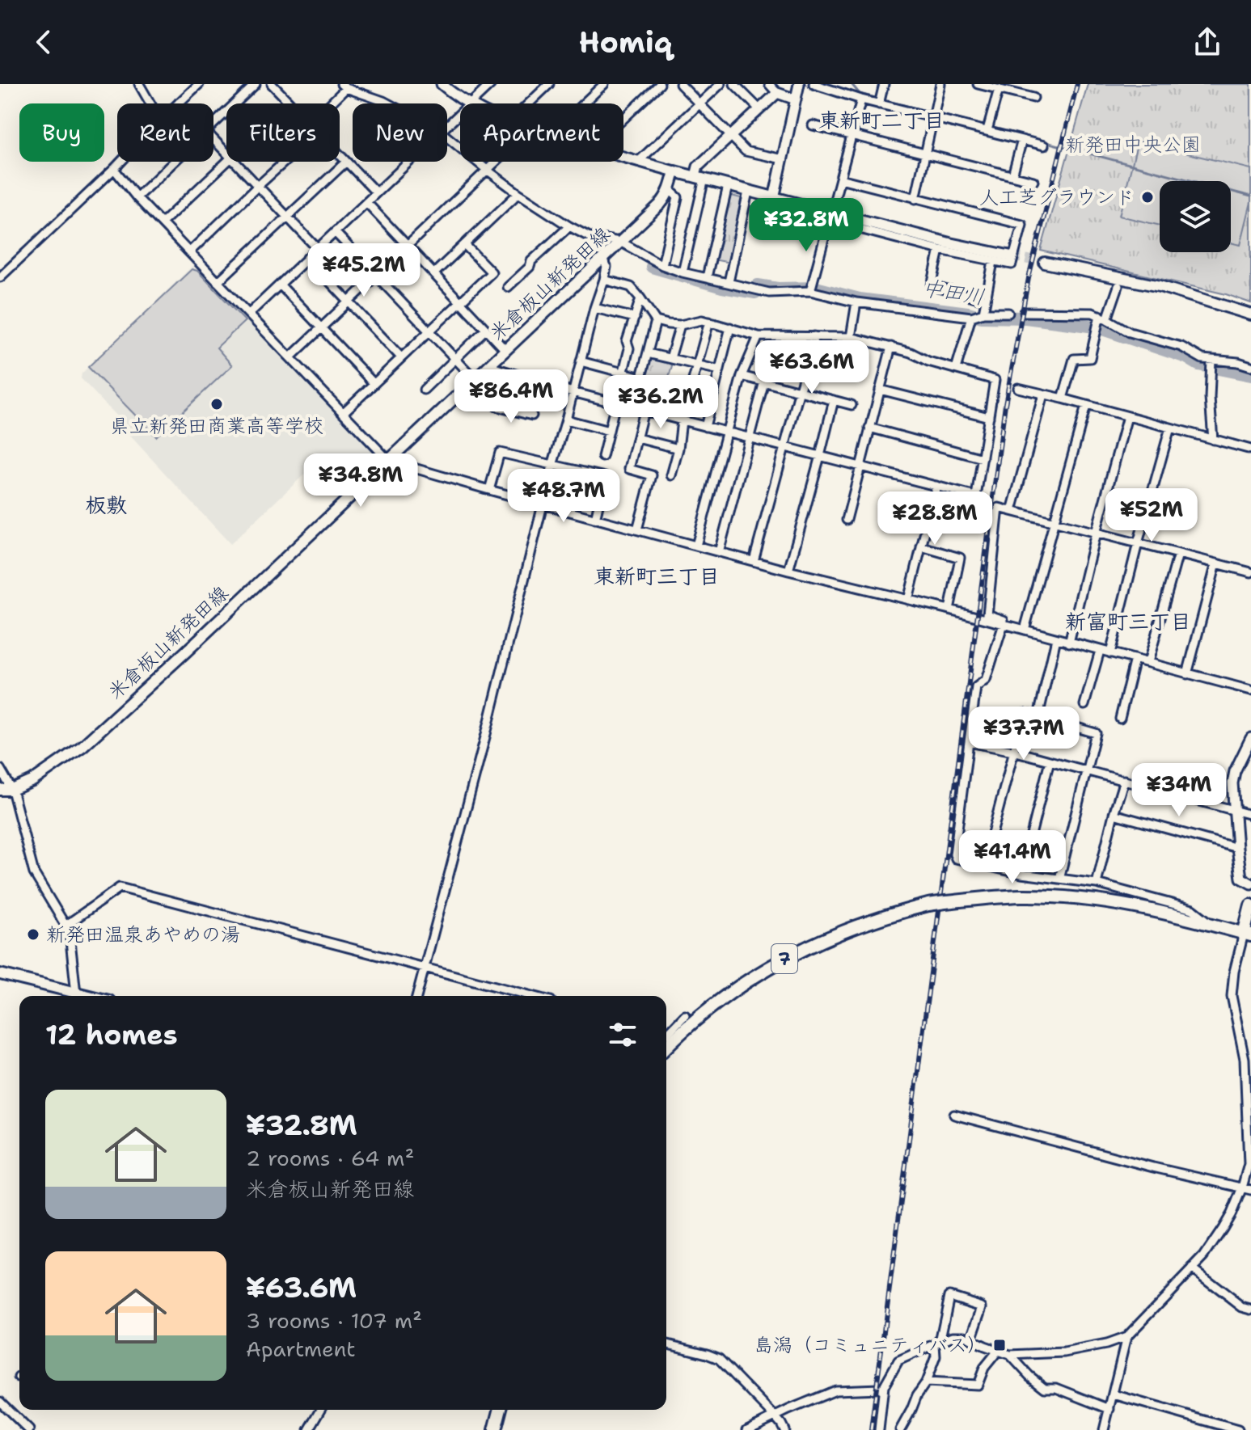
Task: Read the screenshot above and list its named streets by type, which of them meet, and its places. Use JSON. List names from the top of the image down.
{
  "streets": {
    "highway": ["7"],
    "main road": ["米倉板山新発田線"]
  },
  "districts": [
    "東新町二丁目",
    "板敷",
    "東新町三丁目",
    "新富町三丁目"
  ],
  "water": ["中田川"],
  "parks": ["新発田中央公園"],
  "places": {
    "other": ["人工芝グラウンド", "県立新発田商業高等学校", "新発田温泉あやめの湯"],
    "transit": ["島潟（コミュニティバス）"]
  },
  "page": {
    "header": "Homiq",
    "chip": [
      "Buy",
      "Rent",
      "Filters",
      "New",
      "Apartment"
    ],
    "price": [
      "¥32.8M",
      "¥45.2M",
      "¥63.6M",
      "¥86.4M",
      "¥36.2M",
      "¥34.8M",
      "¥48.7M",
      "¥52M",
      "¥28.8M",
      "¥37.7M",
      "¥34M",
      "¥41.4M"
    ],
    "heading": "12 homes",
    "list": [
      {
        "name": "¥32.8M",
        "note": "2 rooms · 64 m² · 米倉板山新発田線"
      },
      {
        "name": "¥63.6M",
        "note": "3 rooms · 107 m² · Apartment"
      }
    ]
  }
}
